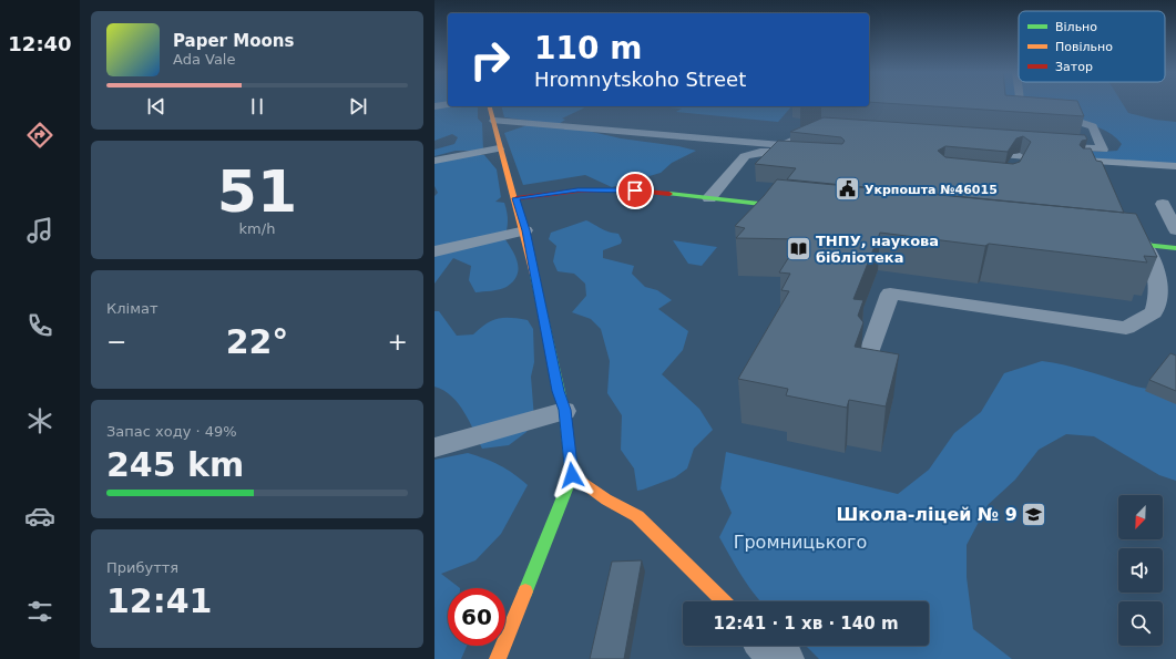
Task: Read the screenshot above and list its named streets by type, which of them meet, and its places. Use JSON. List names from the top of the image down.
{
  "parks": ["Громницького"],
  "places": {
    "public building": ["Укрпошта №46015"],
    "library": ["ТНПУ, наукова бібліотека"],
    "school or university": ["Школа-ліцей № 9"]
  },
  "legend": ["Вільно", "Повільно", "Затор"],
  "north": "bottom left",
  "page": {
    "tabs": "12:40",
    "turn": ["110 m", "Hromnytskoho Street"],
    "song": ["Paper Moons", "Ada Vale"],
    "tile": [
      ["51", "km/h"],
      "Клімат",
      ["Запас ходу · 49%", "245 km"],
      ["Прибуття", "12:41"]
    ],
    "heat": ["−", "22°", "+"],
    "limit": "60",
    "trip": "12:41 · 1 хв · 140 m"
  }
}
